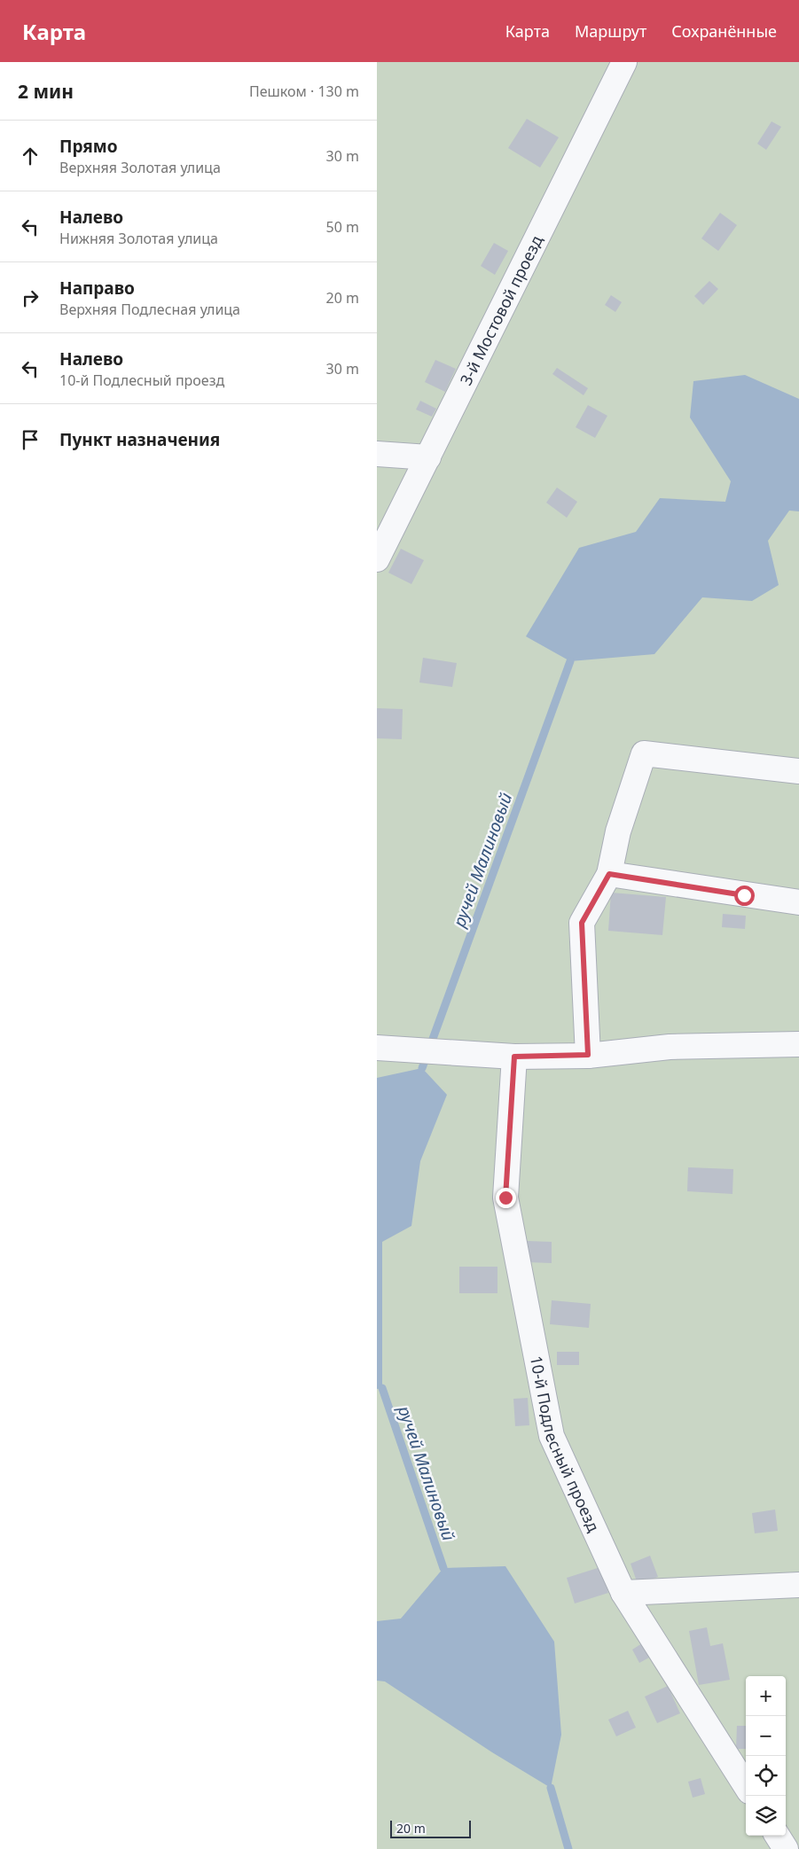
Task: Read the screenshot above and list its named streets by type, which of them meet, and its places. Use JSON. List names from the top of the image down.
{
  "streets": {
    "street": ["3-й Мостовой проезд", "10-й Подлесный проезд"]
  },
  "water": ["ручей Малиновый"],
  "scale_bar": "20 m",
  "page": {
    "header": "Карта",
    "nav": ["Карта", "Маршрут", "Сохранённые"],
    "heading": ["2 мин", "Пешком · 130 m"],
    "list": [
      ["Прямо", "Верхняя Золотая улица", "30 m"],
      ["Налево", "Нижняя Золотая улица", "50 m"],
      ["Направо", "Верхняя Подлесная улица", "20 m"],
      ["Налево", "10-й Подлесный проезд", "30 m"],
      "Пункт назначения"
    ],
    "map_buttons": ["+", "−"],
    "scale": "20 m"
  }
}
